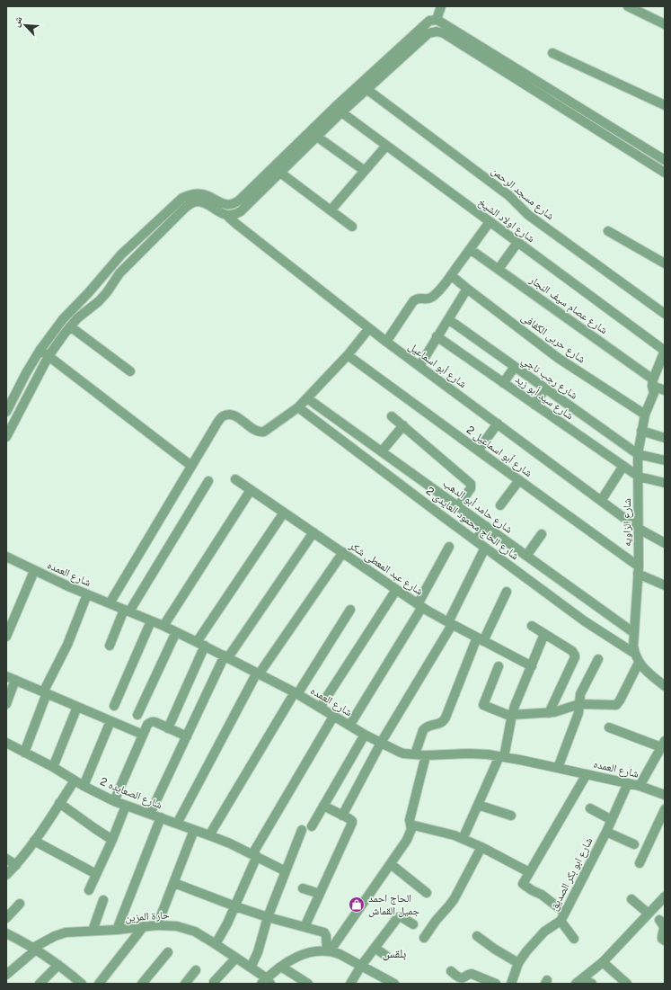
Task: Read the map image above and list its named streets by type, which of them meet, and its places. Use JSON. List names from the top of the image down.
{
  "streets": {
    "street": [
      "شارع مسجد الرحمن",
      "شارع اولاد الشيخ",
      "شارع عصام سيف النجار",
      "شارع حربى الكفافى",
      "شارع أبو اسماعيل",
      "شارع رجب ناجي",
      "شارع سيد أبو زيد",
      "شارع أبو اسماعيل 2",
      "شارع حامد أبو الدهب",
      "شارع الزاويه",
      "شارع الحاج محمود العايدى 2",
      "شارع عبد المعطى شكر",
      "شارع العمده",
      "شارع الصعايده 2",
      "شارع ابو بكر الصديق",
      "حارة المزين"
    ]
  },
  "crossings": [
    ["شارع اولاد الشيخ", "شارع الزاويه"],
    ["شارع عصام سيف النجار", "شارع الزاويه"],
    ["شارع حربى الكفافى", "شارع الزاويه"],
    ["شارع أبو اسماعيل", "شارع الزاويه"],
    ["شارع رجب ناجي", "شارع الزاويه"],
    ["شارع سيد أبو زيد", "شارع الزاويه"],
    ["شارع أبو اسماعيل 2", "شارع الزاويه"],
    ["شارع حامد أبو الدهب", "شارع الزاويه"],
    ["شارع الزاويه", "شارع الحاج محمود العايدى 2"],
    ["شارع العمده", "شارع ابو بكر الصديق"]
  ],
  "districts": ["بلقس"],
  "places": {
    "shop": ["الحاج احمد جميل القماش"]
  },
  "north": "top left"
}
